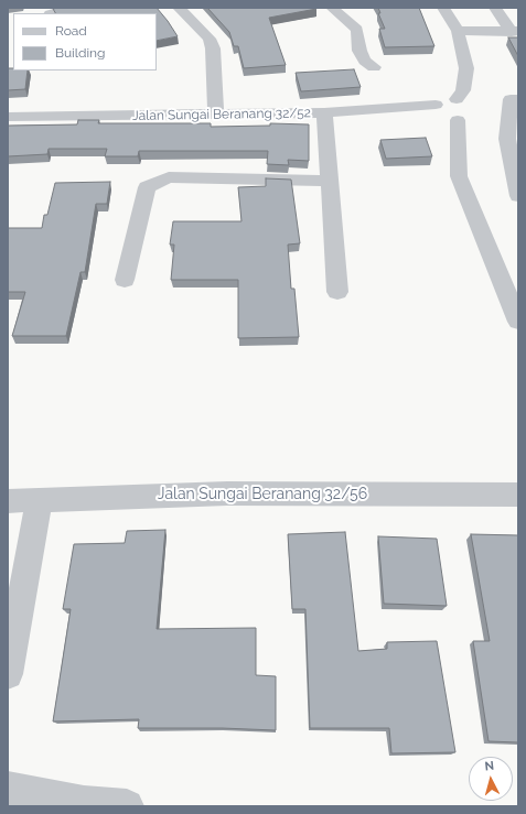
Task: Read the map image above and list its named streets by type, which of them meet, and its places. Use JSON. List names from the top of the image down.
{
  "streets": {
    "street": ["Jalan Sungai Beranang 32/52", "Jalan Sungai Beranang 32/56"]
  },
  "legend": ["Road", "Building"],
  "north": "top"
}
